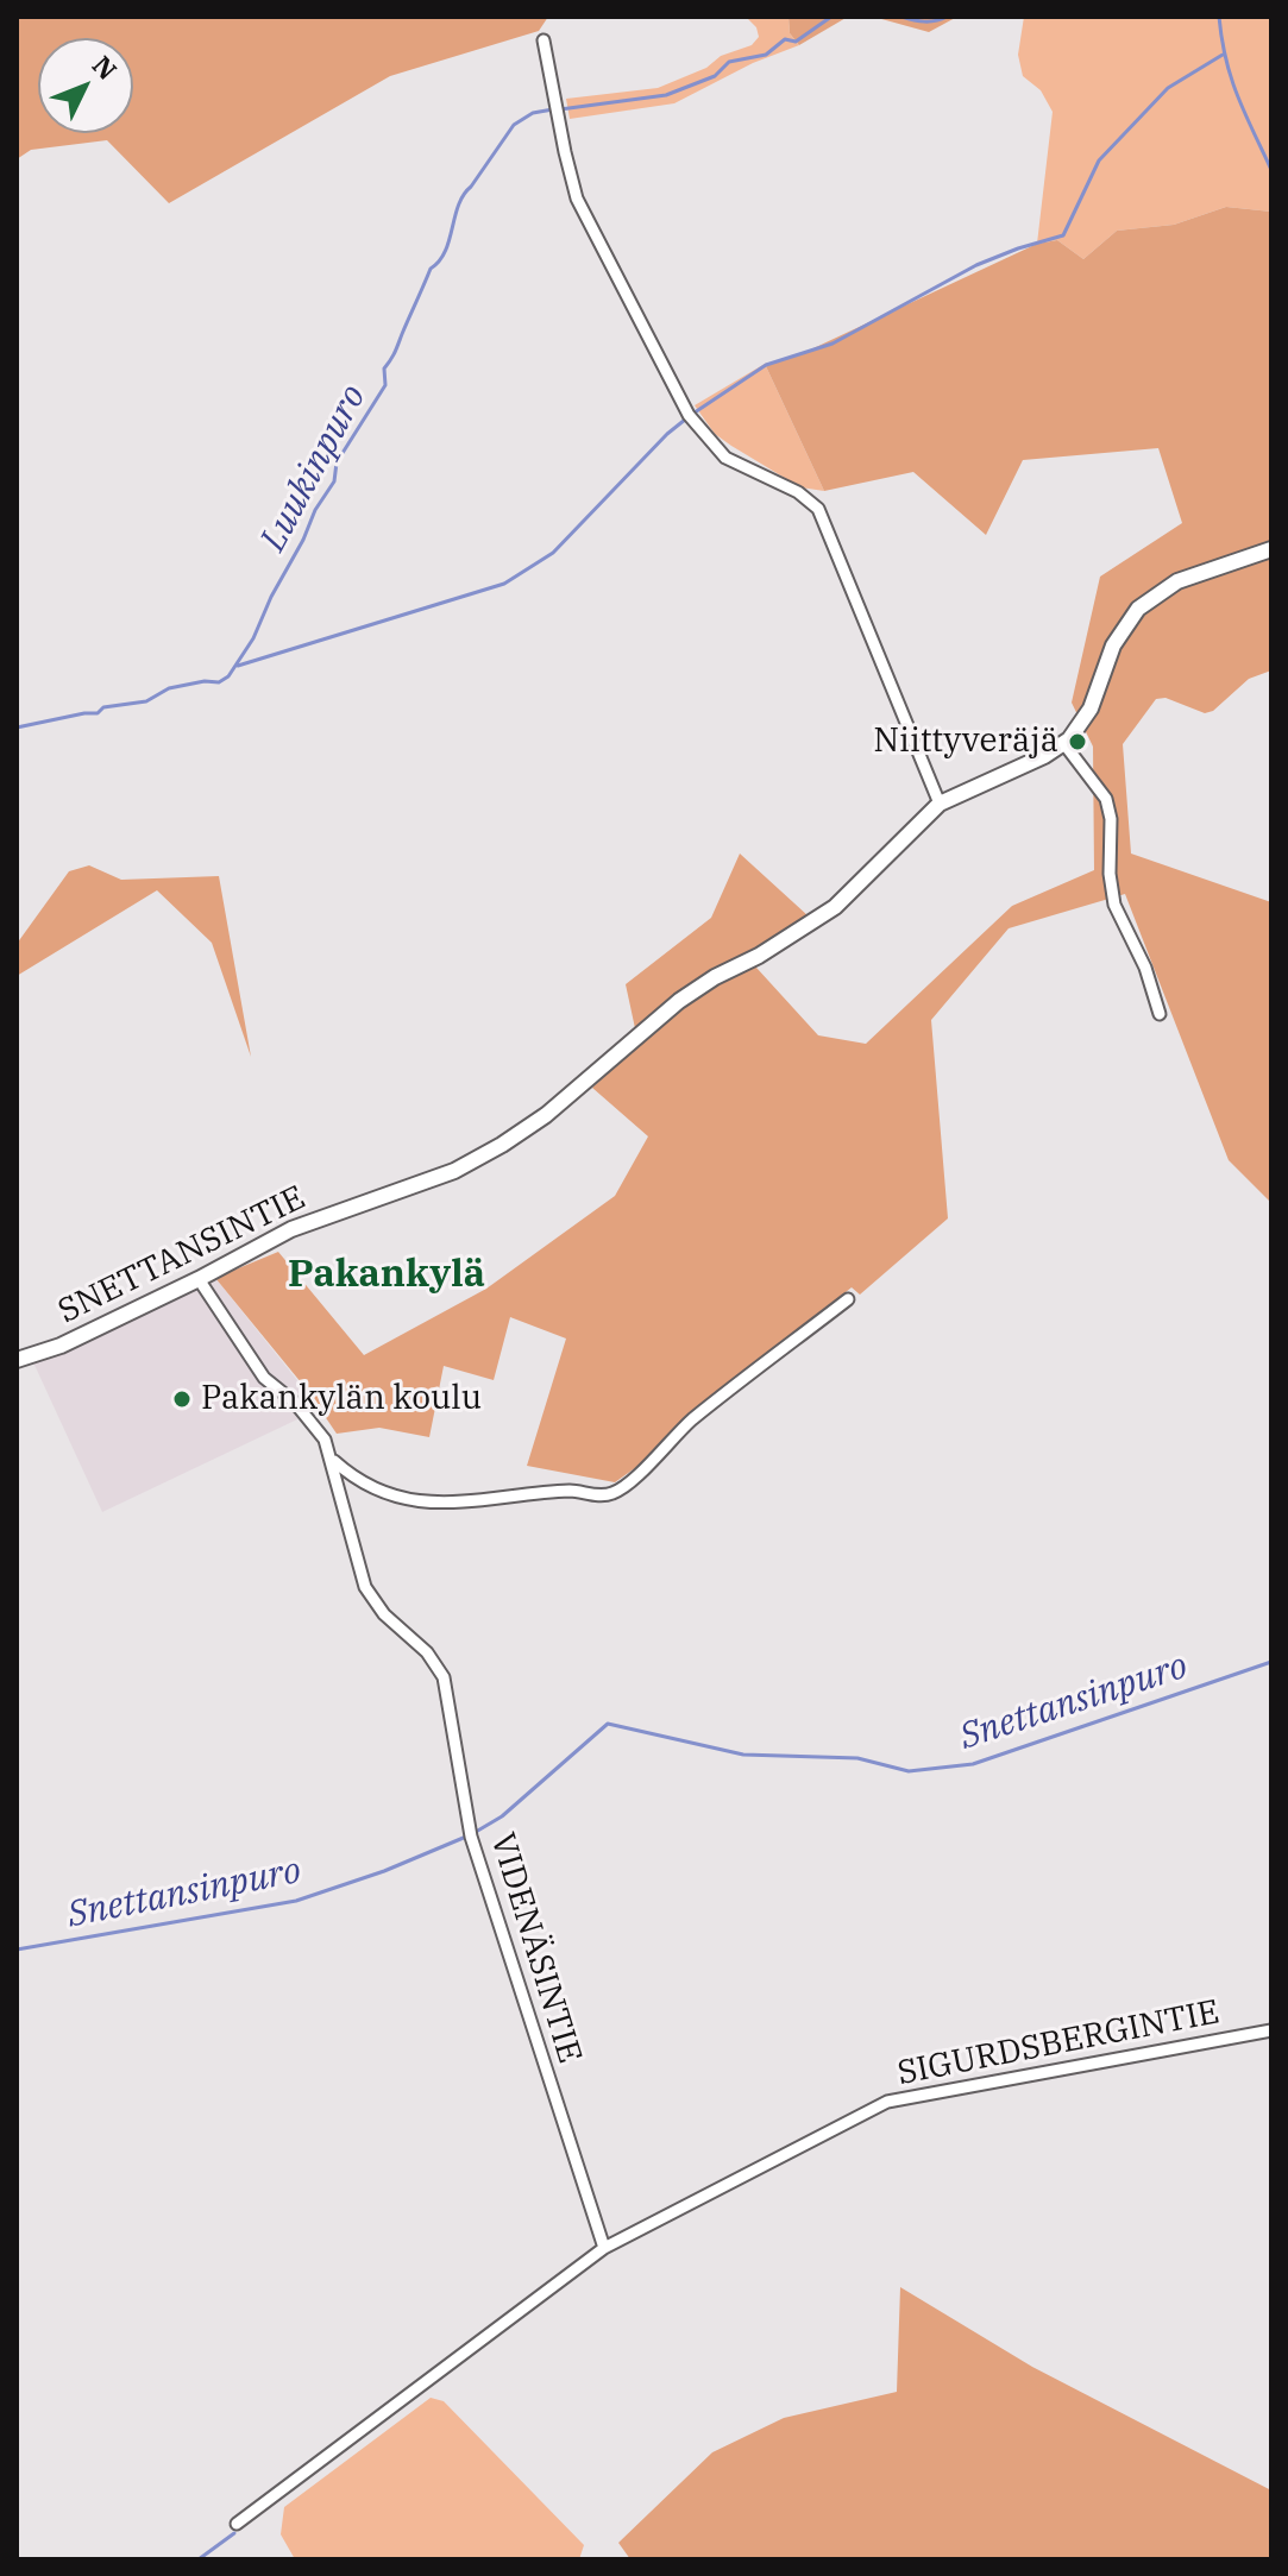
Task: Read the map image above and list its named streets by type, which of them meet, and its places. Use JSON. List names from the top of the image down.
{
  "streets": {
    "street": ["SNETTANSINTIE", "VIDENÄSINTIE", "SIGURDSBERGINTIE"]
  },
  "crossings": [
    ["SNETTANSINTIE", "VIDENÄSINTIE"],
    ["VIDENÄSINTIE", "SIGURDSBERGINTIE"]
  ],
  "districts": ["Pakankylä"],
  "water": ["Luukinpuro", "Snettansinpuro"],
  "places": ["Niittyveräjä", "Pakankylän koulu"],
  "north": "top right"
}
